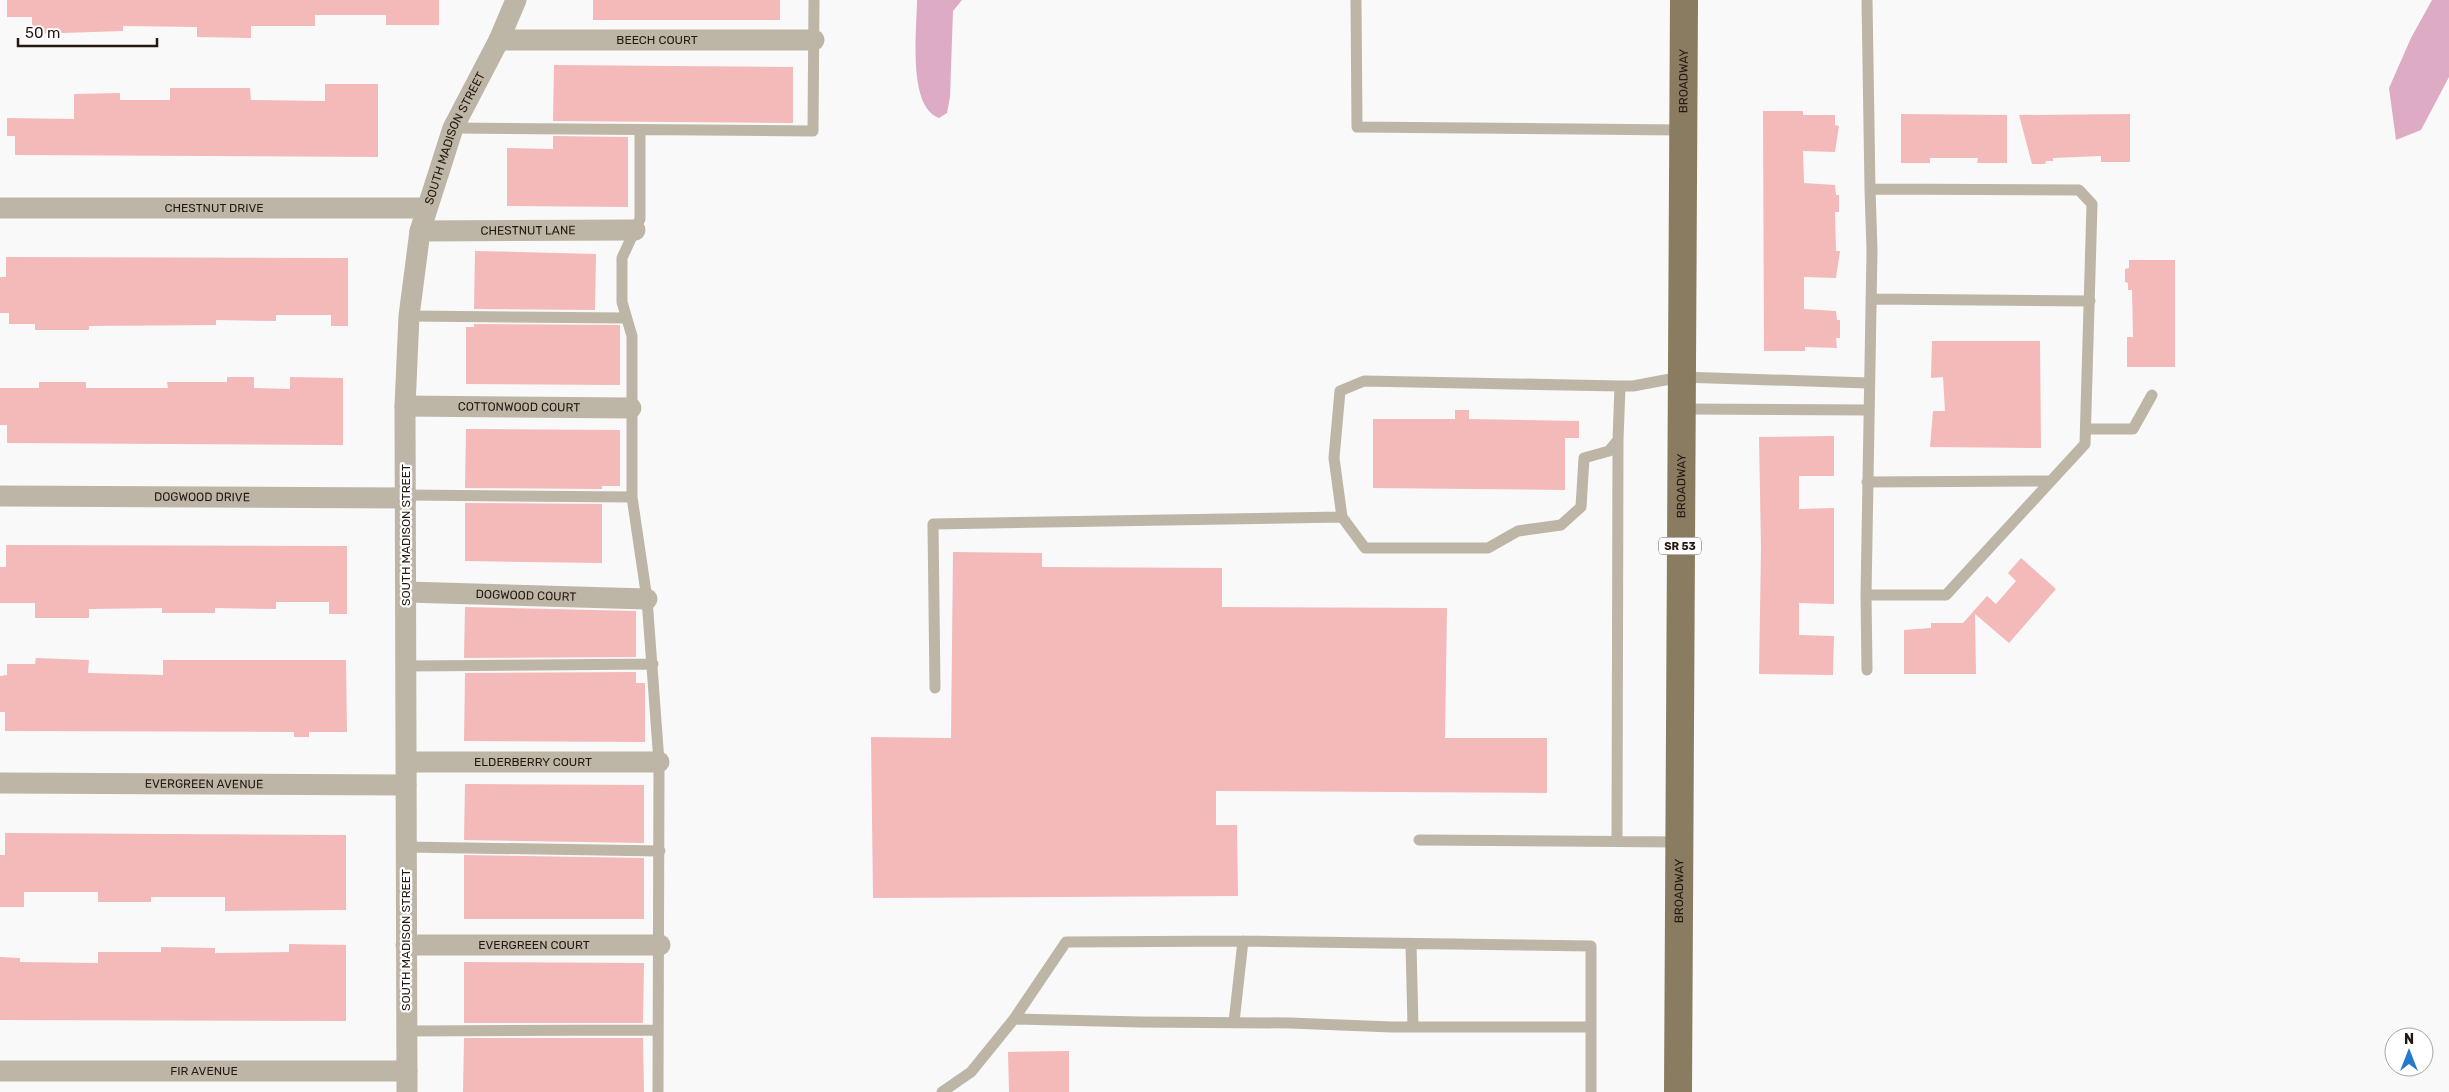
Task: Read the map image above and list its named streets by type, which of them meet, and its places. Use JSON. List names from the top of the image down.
{
  "streets": {
    "main road": ["BROADWAY", "SR 53"],
    "street": [
      "BEECH COURT",
      "SOUTH MADISON STREET",
      "CHESTNUT DRIVE",
      "CHESTNUT LANE",
      "COTTONWOOD COURT",
      "DOGWOOD DRIVE",
      "DOGWOOD COURT",
      "ELDERBERRY COURT",
      "EVERGREEN AVENUE",
      "EVERGREEN COURT",
      "FIR AVENUE"
    ]
  },
  "crossings": [
    ["BEECH COURT", "SOUTH MADISON STREET"],
    ["SOUTH MADISON STREET", "CHESTNUT DRIVE"],
    ["SOUTH MADISON STREET", "CHESTNUT LANE"],
    ["SOUTH MADISON STREET", "COTTONWOOD COURT"],
    ["SOUTH MADISON STREET", "DOGWOOD DRIVE"],
    ["SOUTH MADISON STREET", "DOGWOOD COURT"],
    ["SOUTH MADISON STREET", "ELDERBERRY COURT"],
    ["SOUTH MADISON STREET", "EVERGREEN AVENUE"],
    ["SOUTH MADISON STREET", "EVERGREEN COURT"],
    ["SOUTH MADISON STREET", "FIR AVENUE"]
  ],
  "scale_bar": "50 m",
  "north": "top"
}
